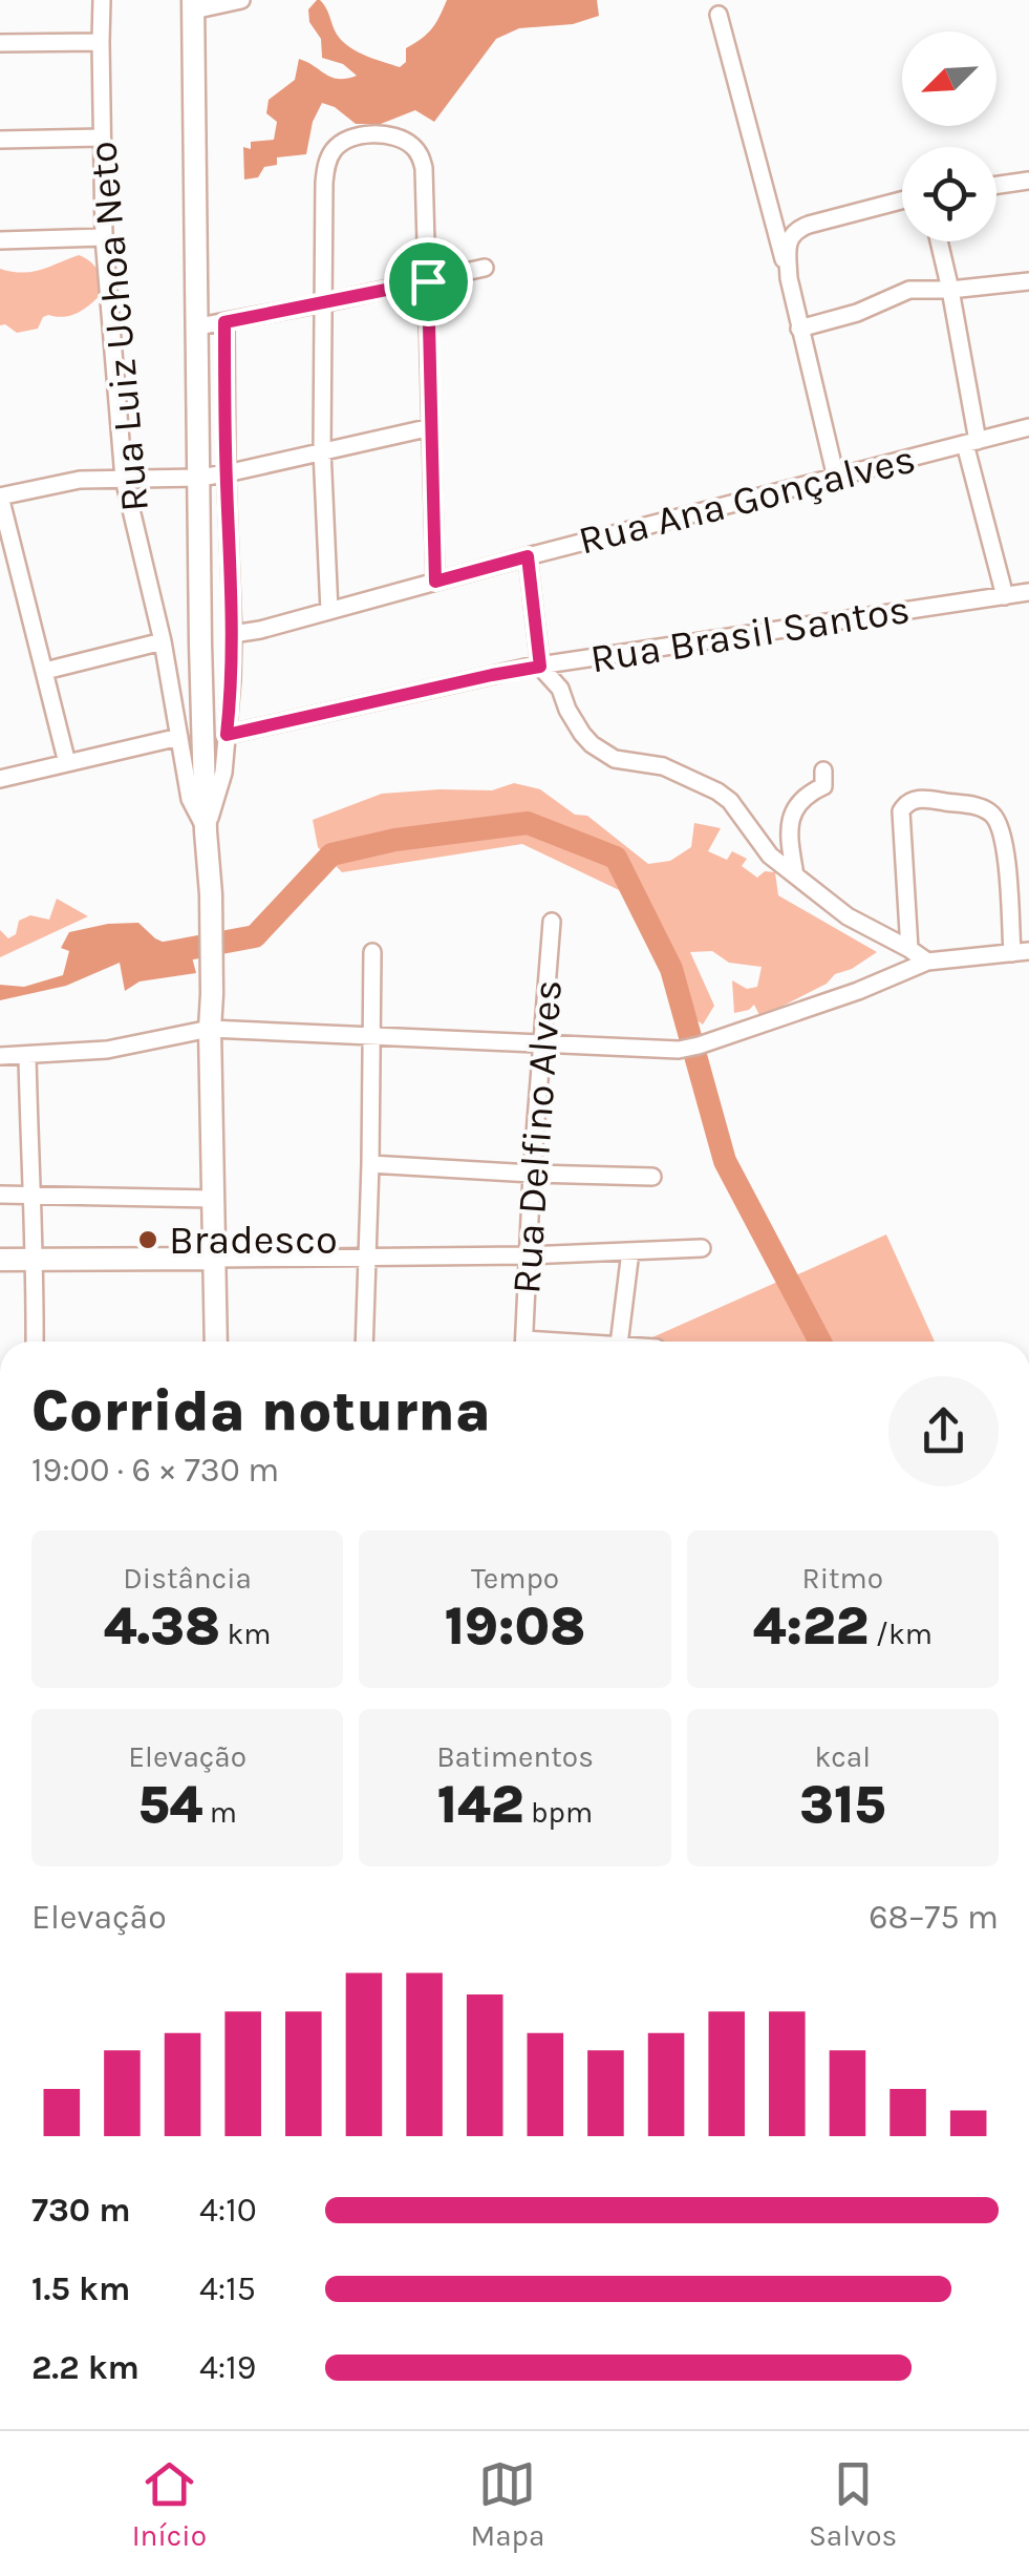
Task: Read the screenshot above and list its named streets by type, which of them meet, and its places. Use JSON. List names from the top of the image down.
{
  "streets": {
    "street": [
      "Rua Luiz Uchoa Neto",
      "Rua Ana Gonçalves",
      "Rua Brasil Santos",
      "Rua Delfino Alves"
    ]
  },
  "places": ["Bradesco"],
  "north": "bottom left",
  "page": {
    "heading": ["Corrida noturna", "19:00 · 6 × 730 m"],
    "stats": [
      ["Distância", "4.38 km"],
      ["Tempo", "19:08"],
      ["Ritmo", "4:22 /km"],
      ["Elevação", "54 m"],
      ["Batimentos", "142 bpm"],
      ["kcal", "315"]
    ],
    "chart": ["Elevação", "68–75 m"],
    "list": [
      {
        "name": "730 m",
        "note": "4:10"
      },
      {
        "name": "1.5 km",
        "note": "4:15"
      },
      {
        "name": "2.2 km",
        "note": "4:19"
      }
    ],
    "tabs": ["Início", "Mapa", "Salvos"]
  }
}
